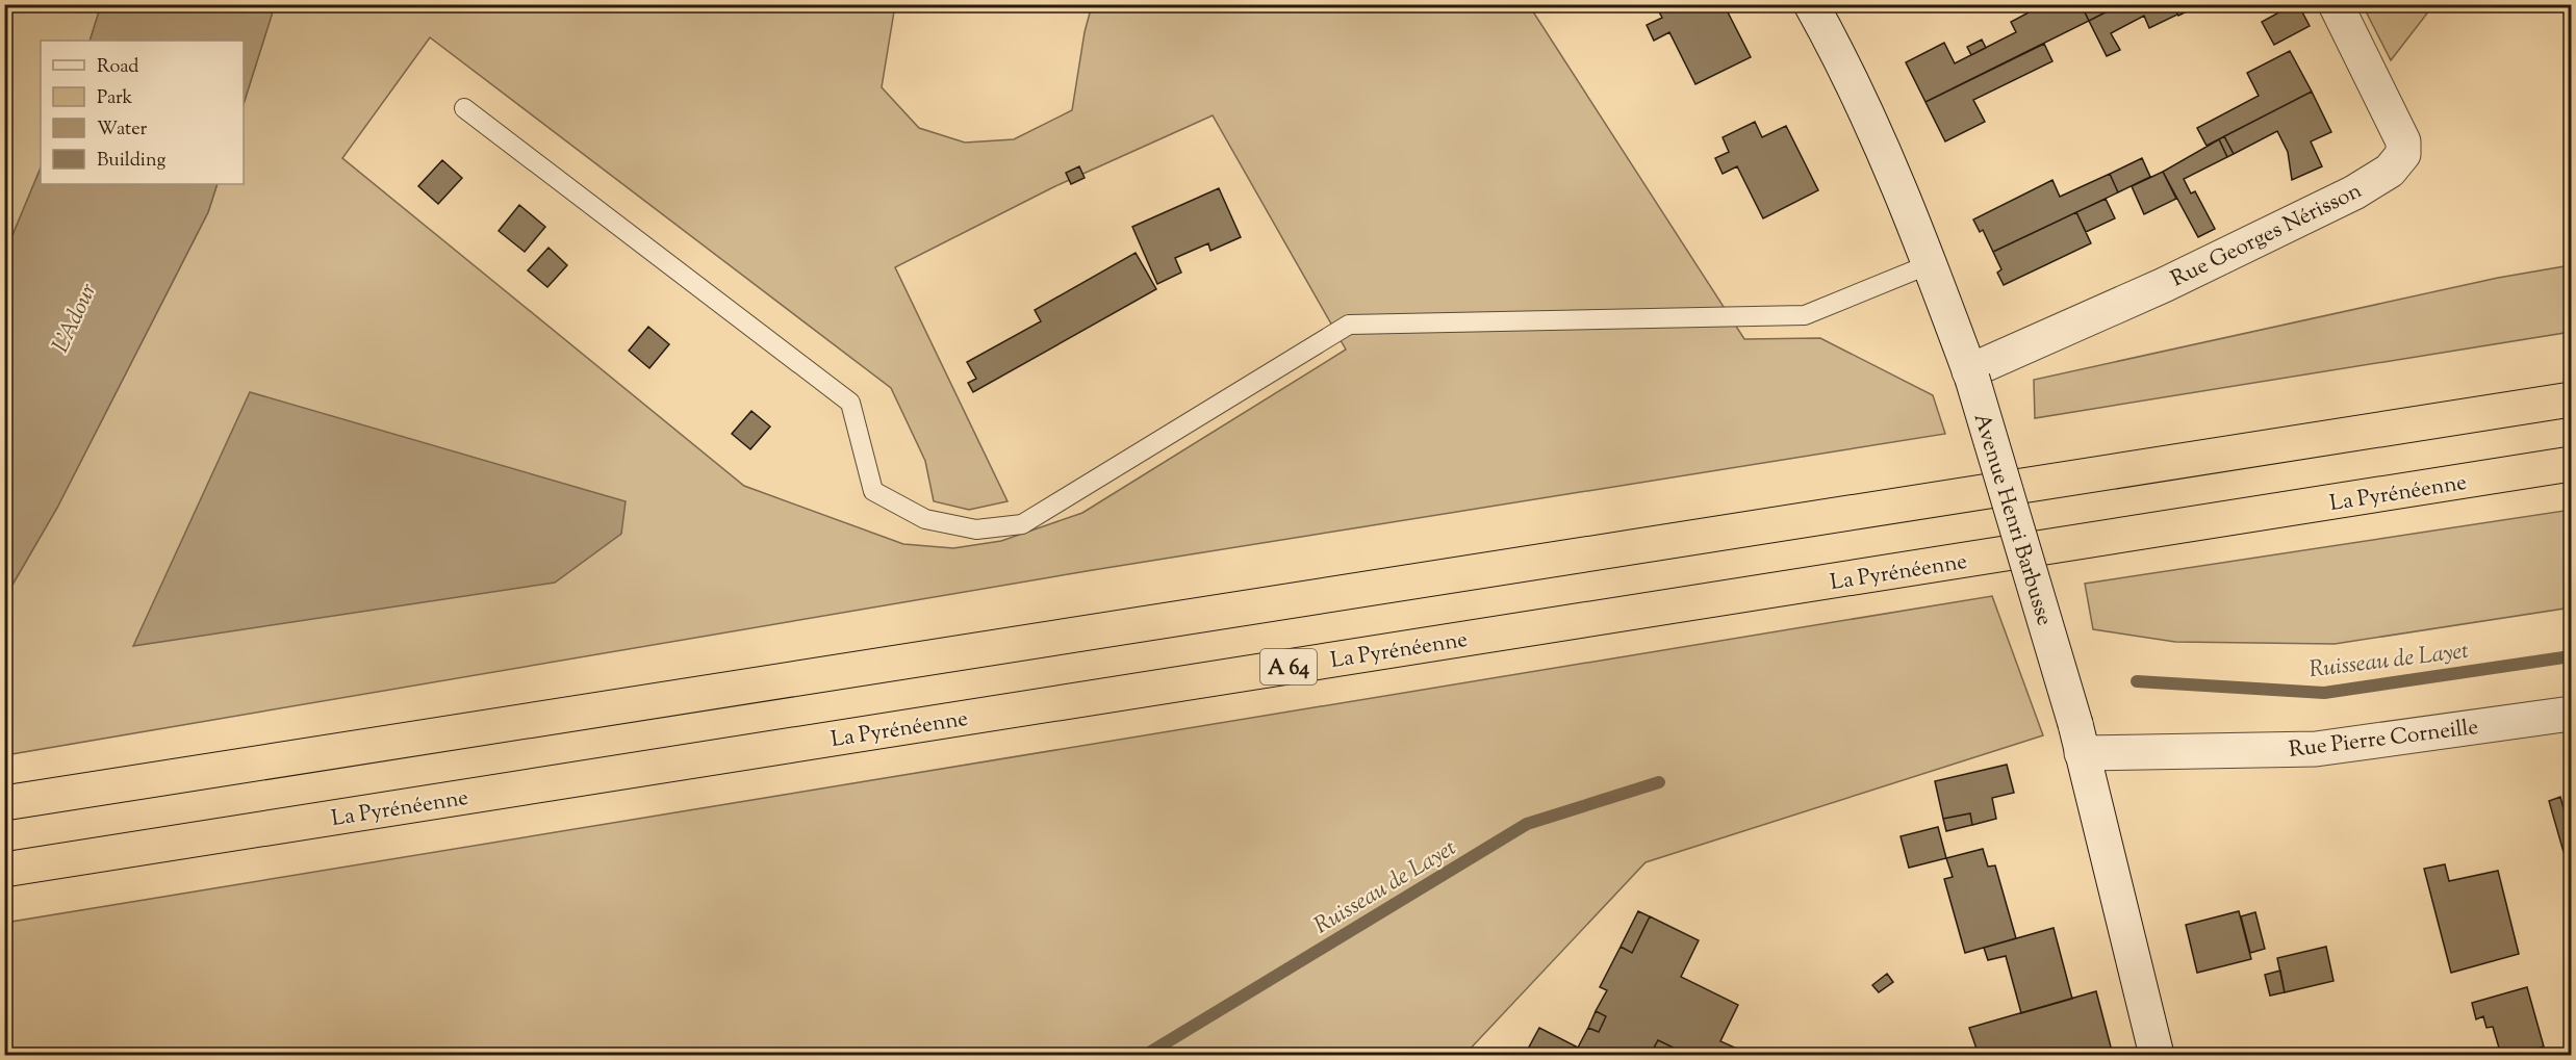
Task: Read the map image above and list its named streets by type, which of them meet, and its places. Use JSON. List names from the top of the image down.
{
  "streets": {
    "highway": ["La Pyrénéenne", "A 64"],
    "street": ["Rue Georges Nérisson", "Avenue Henri Barbusse", "Rue Pierre Corneille"]
  },
  "crossings": [
    ["Rue Georges Nérisson", "Avenue Henri Barbusse"],
    ["Avenue Henri Barbusse", "Rue Pierre Corneille"]
  ],
  "water": ["L'Adour", "Ruisseau de Layet"],
  "legend": [
    "Road",
    "Park",
    "Water",
    "Building"
  ]
}
